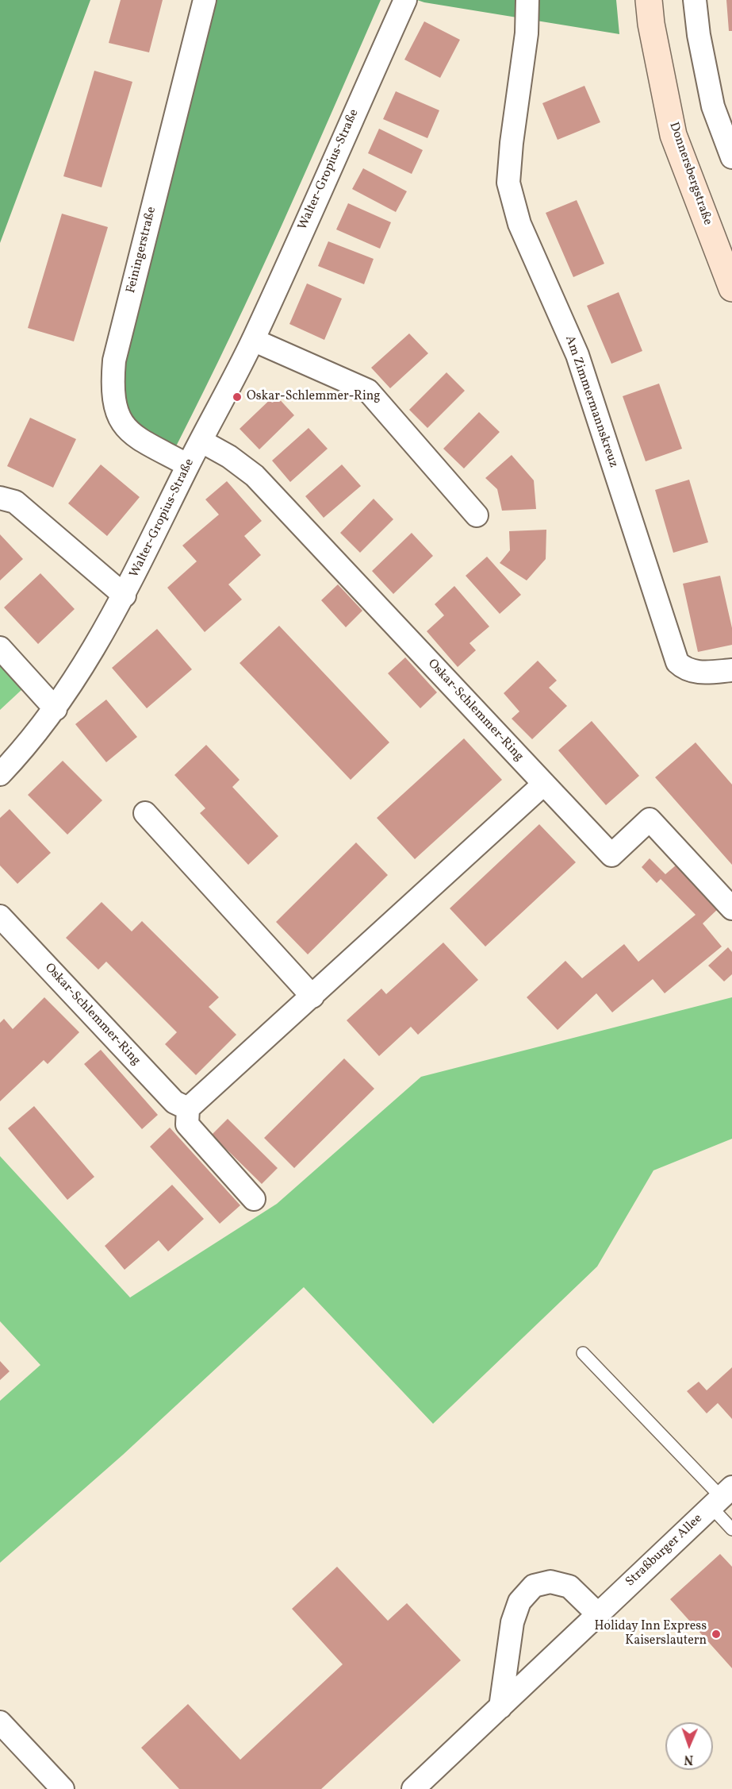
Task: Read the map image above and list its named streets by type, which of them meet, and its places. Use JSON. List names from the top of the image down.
{
  "streets": {
    "main road": ["Donnersbergstraße"],
    "street": [
      "Walter-Gropius-Straße",
      "Feiningerstraße",
      "Am Zimmermannskreuz",
      "Oskar-Schlemmer-Ring",
      "Straßburger Allee"
    ]
  },
  "crossings": [
    ["Walter-Gropius-Straße", "Feiningerstraße"],
    ["Walter-Gropius-Straße", "Oskar-Schlemmer-Ring"]
  ],
  "places": ["Oskar-Schlemmer-Ring", "Holiday Inn Express Kaiserslautern"],
  "north": "bottom"
}
